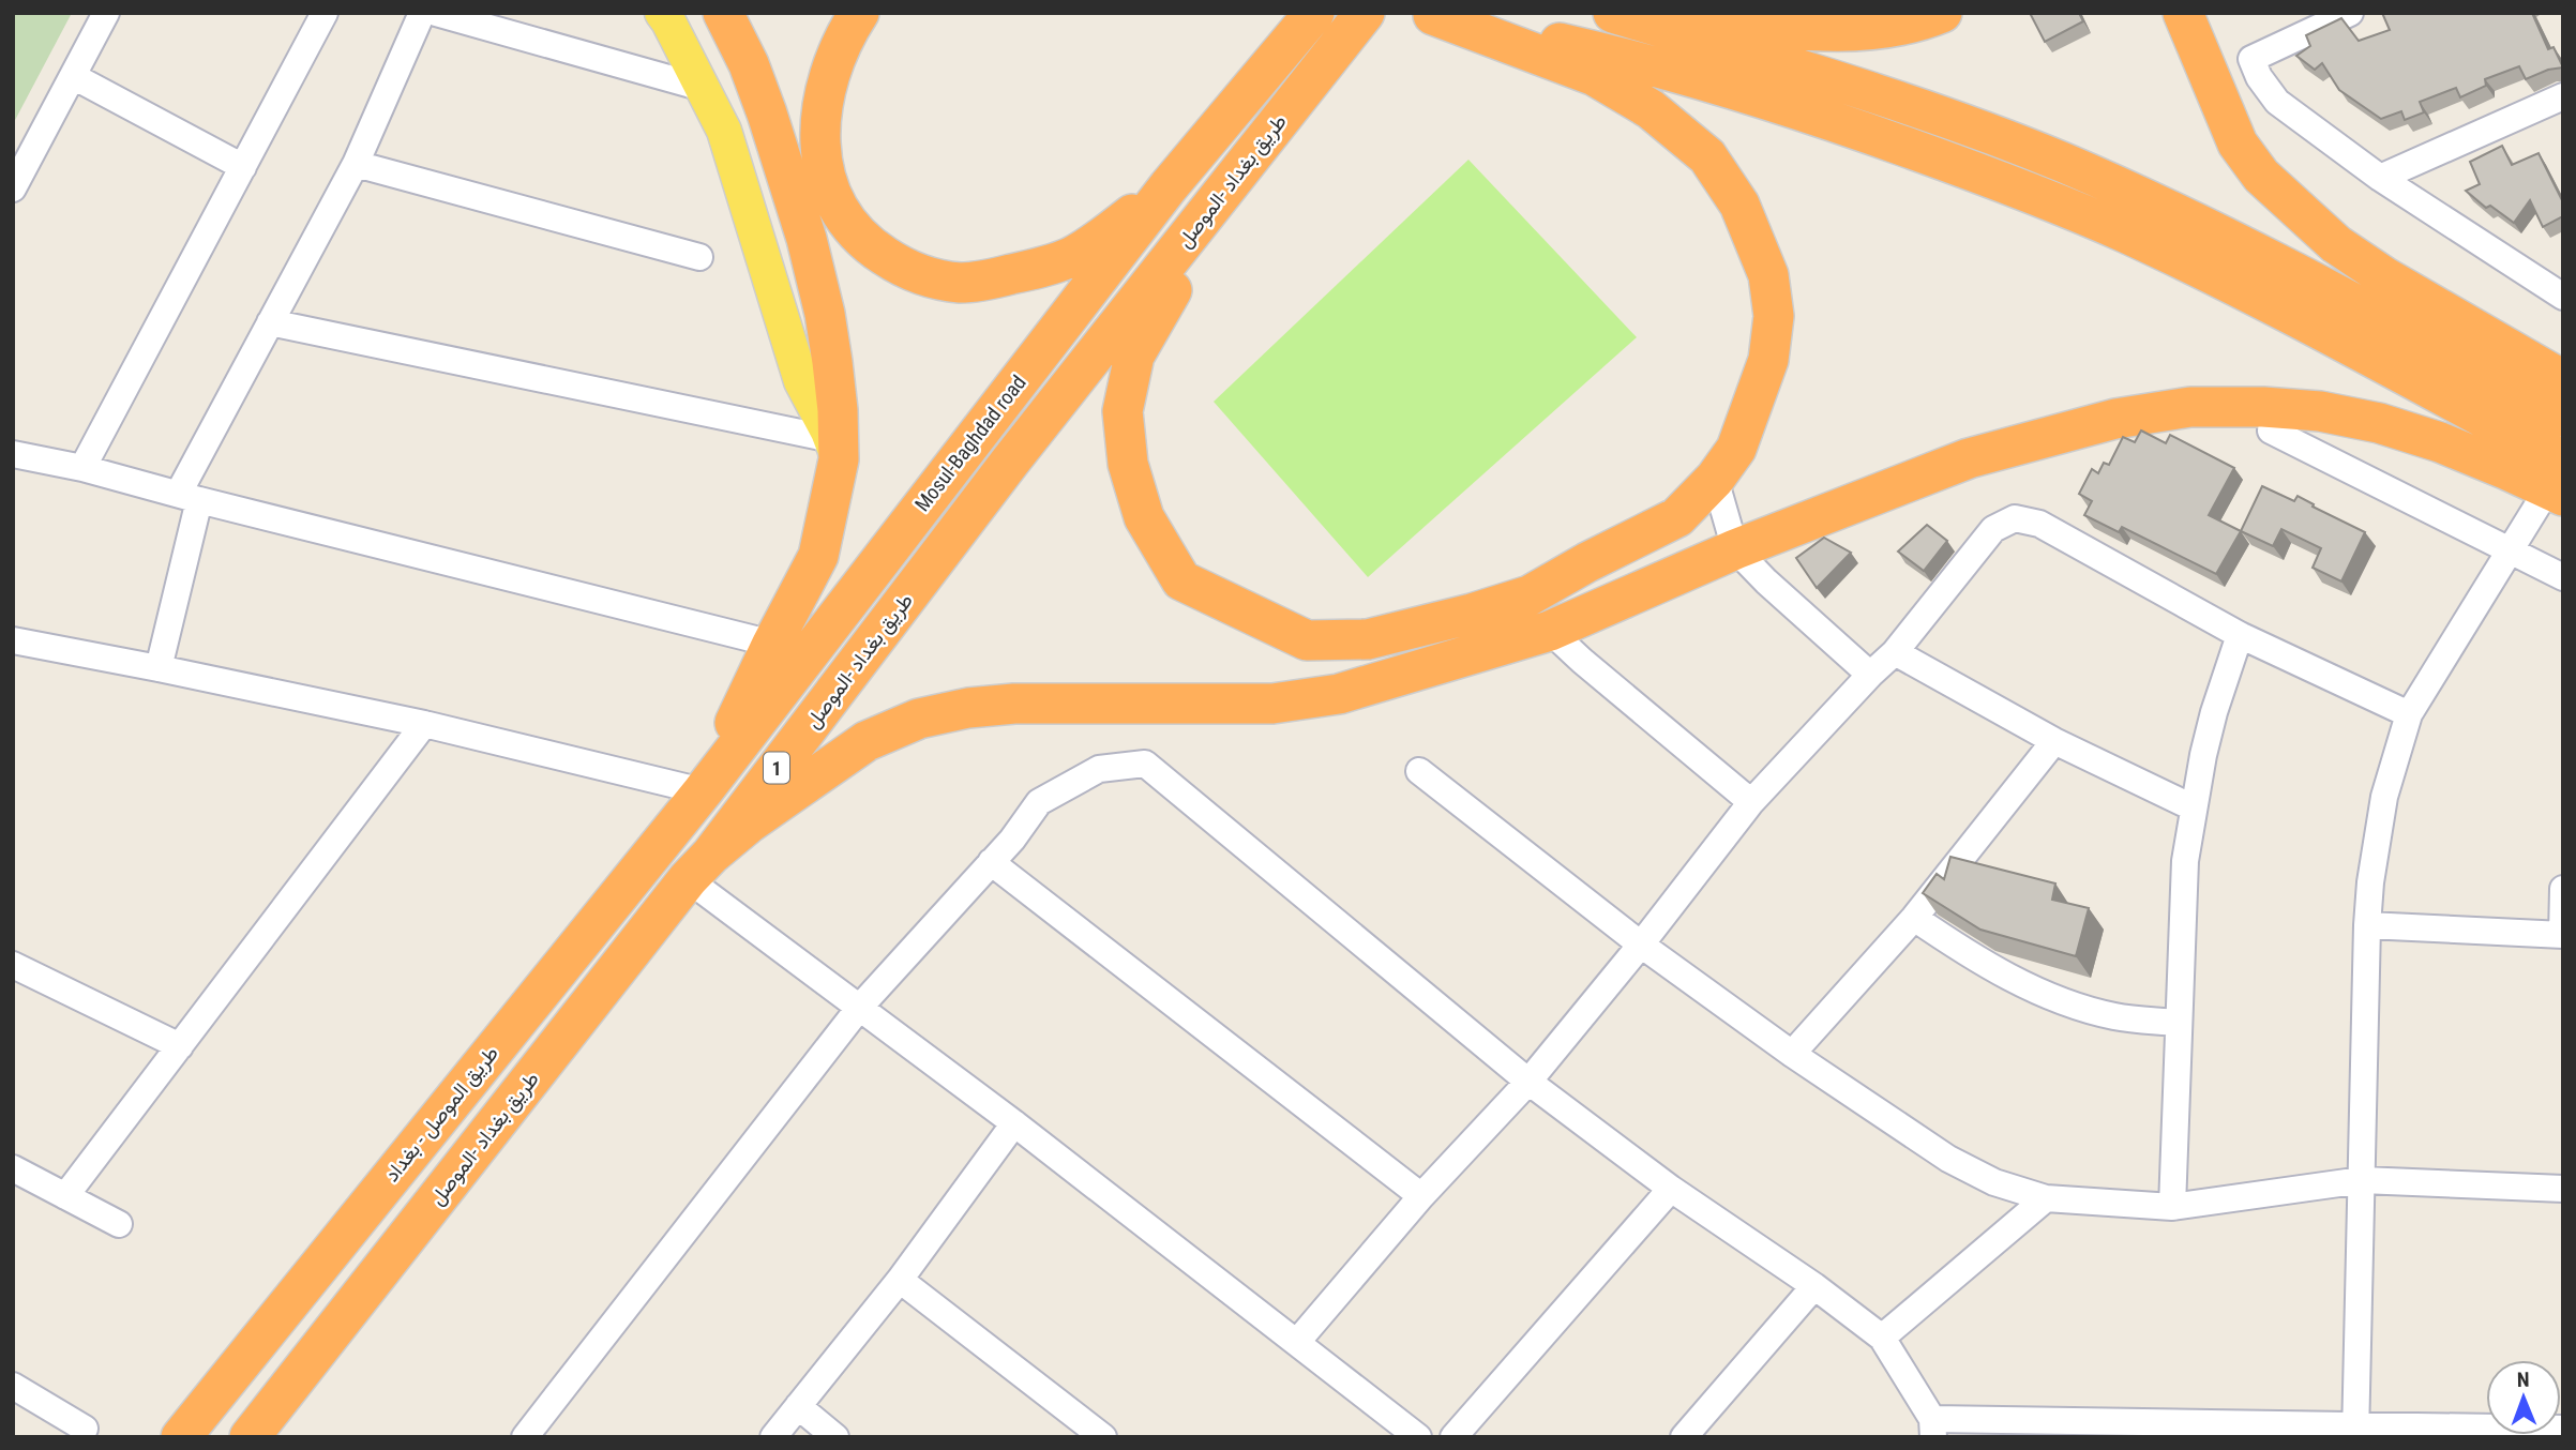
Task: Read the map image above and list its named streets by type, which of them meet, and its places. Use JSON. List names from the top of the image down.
{
  "streets": {
    "highway": [
      "طريق بغداد -الموصل",
      "Mosul-Baghdad road",
      "1",
      "طريق الموصل - بغداد"
    ]
  },
  "crossings": [
    ["Mosul-Baghdad road", "طريق الموصل - بغداد"]
  ],
  "north": "top"
}
